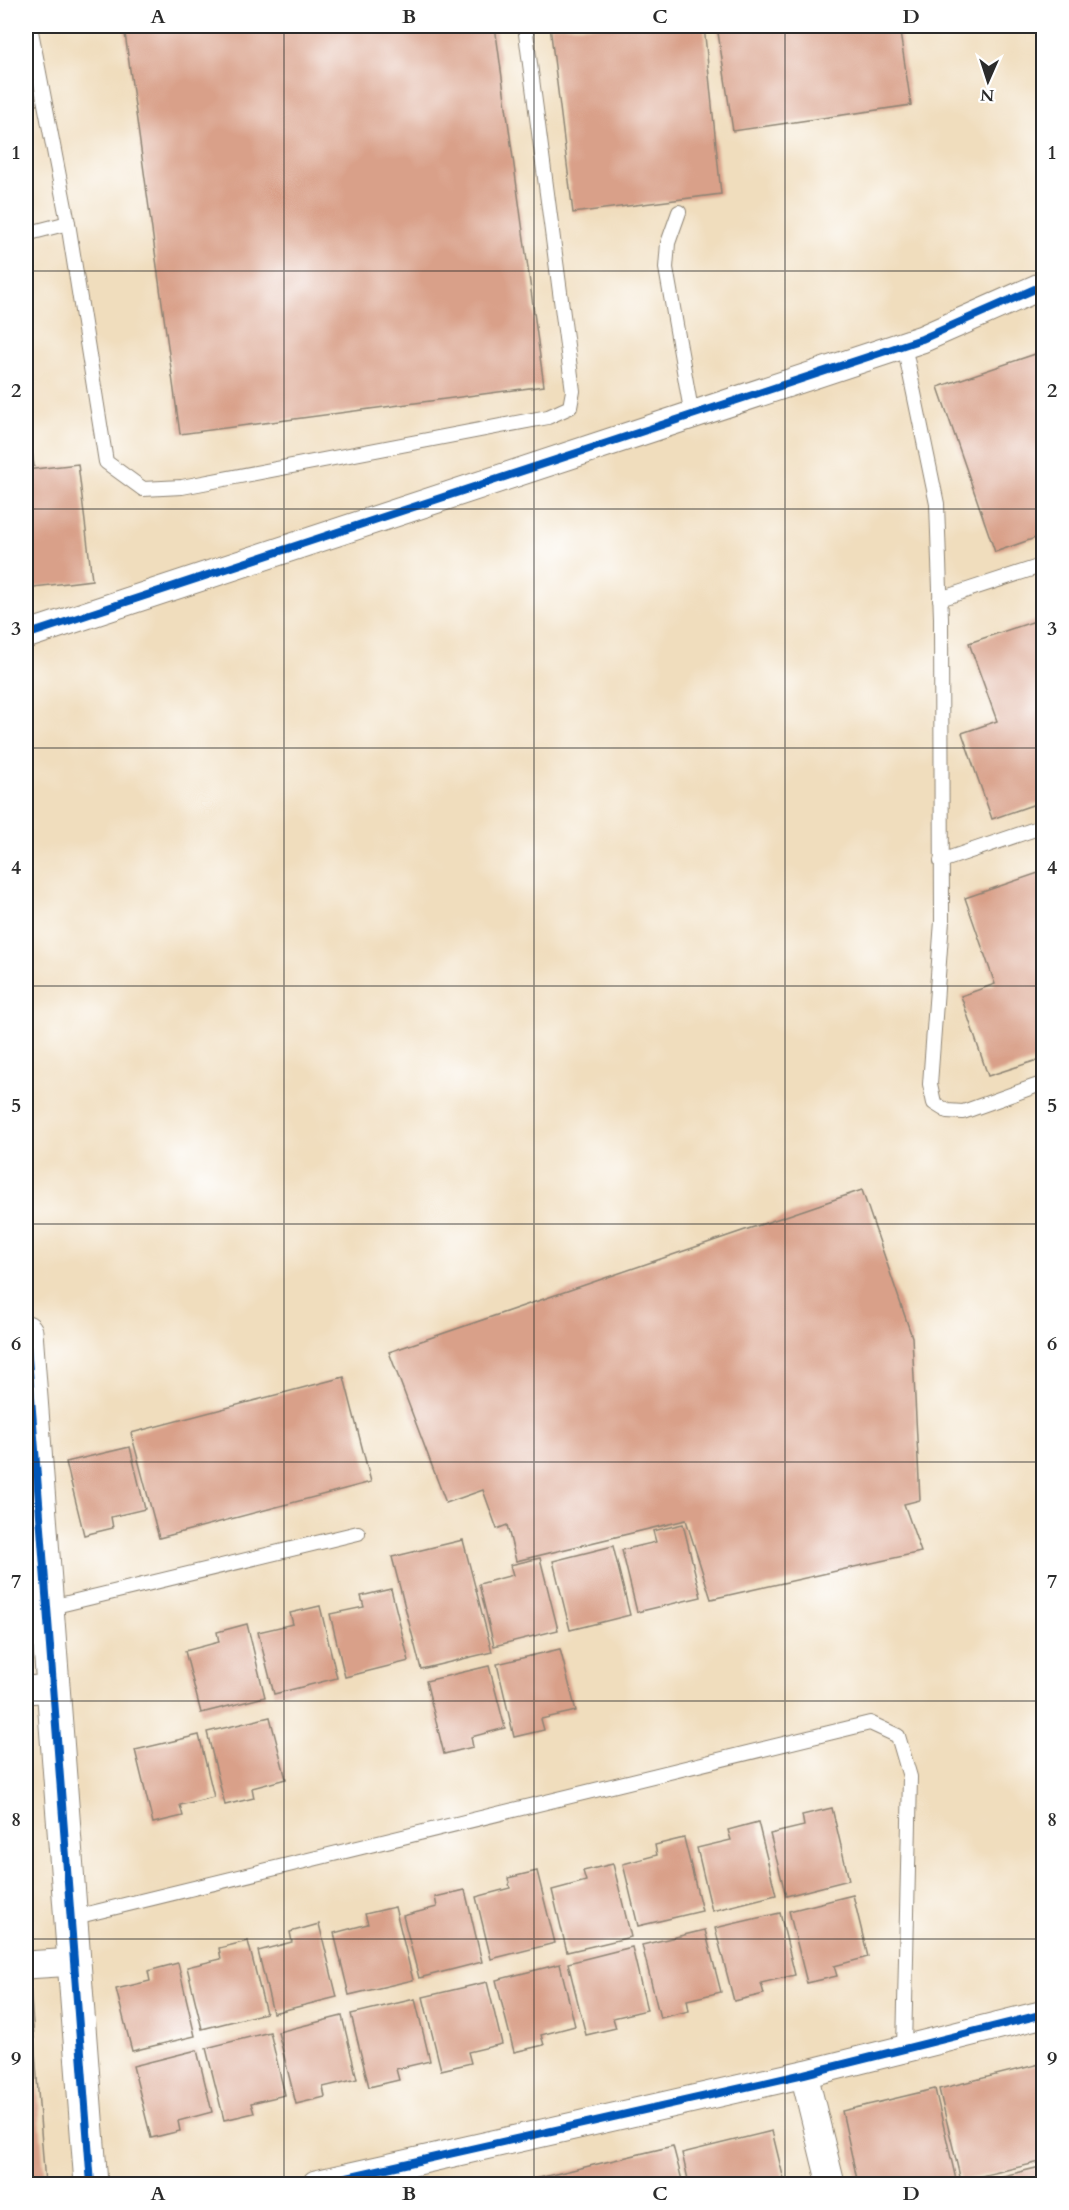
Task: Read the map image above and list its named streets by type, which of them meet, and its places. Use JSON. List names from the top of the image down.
{
  "north": "bottom",
  "grid": {
    "columns": [
      "A",
      "B",
      "C",
      "D"
    ],
    "rows": [
      "1",
      "2",
      "3",
      "4",
      "5",
      "6",
      "7",
      "8",
      "9"
    ]
  }
}
